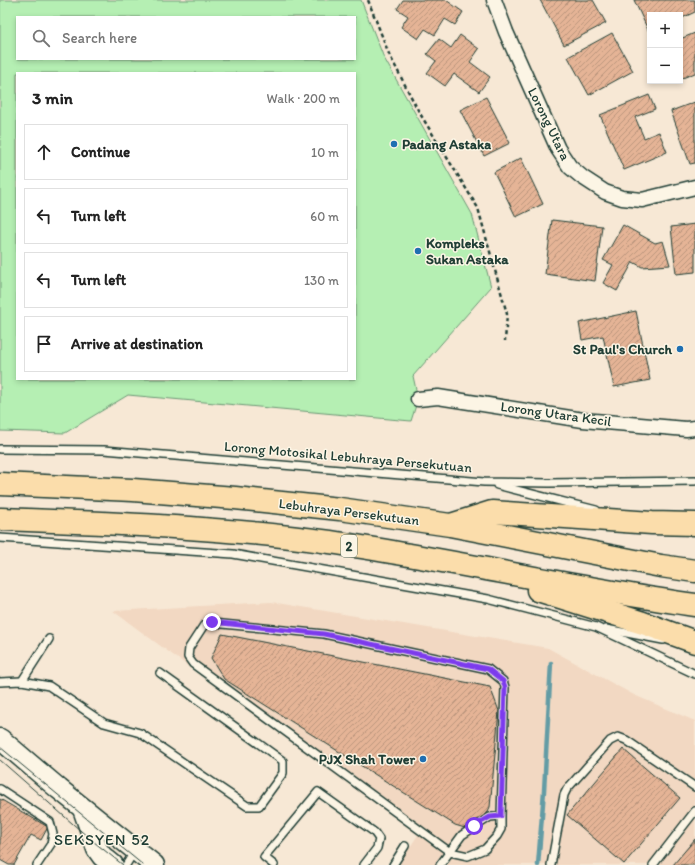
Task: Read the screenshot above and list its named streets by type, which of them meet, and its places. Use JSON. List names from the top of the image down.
{
  "streets": {
    "highway": ["Lebuhraya Persekutuan", "2"],
    "street": ["Lorong Utara", "Lorong Utara Kecil"],
    "lane": ["Lorong Motosikal Lebuhraya Persekutuan"]
  },
  "districts": ["SEKSYEN 52"],
  "places": [
    "Padang Astaka",
    "Kompleks Sukan Astaka",
    "St Paul's Church",
    "PJX Shah Tower"
  ],
  "page": {
    "map_buttons": ["+", "−"],
    "search": "Search here",
    "heading": ["3 min", "Walk · 200 m"],
    "list": [
      ["Continue", "10 m"],
      ["Turn left", "60 m"],
      ["Turn left", "130 m"],
      "Arrive at destination"
    ]
  }
}
